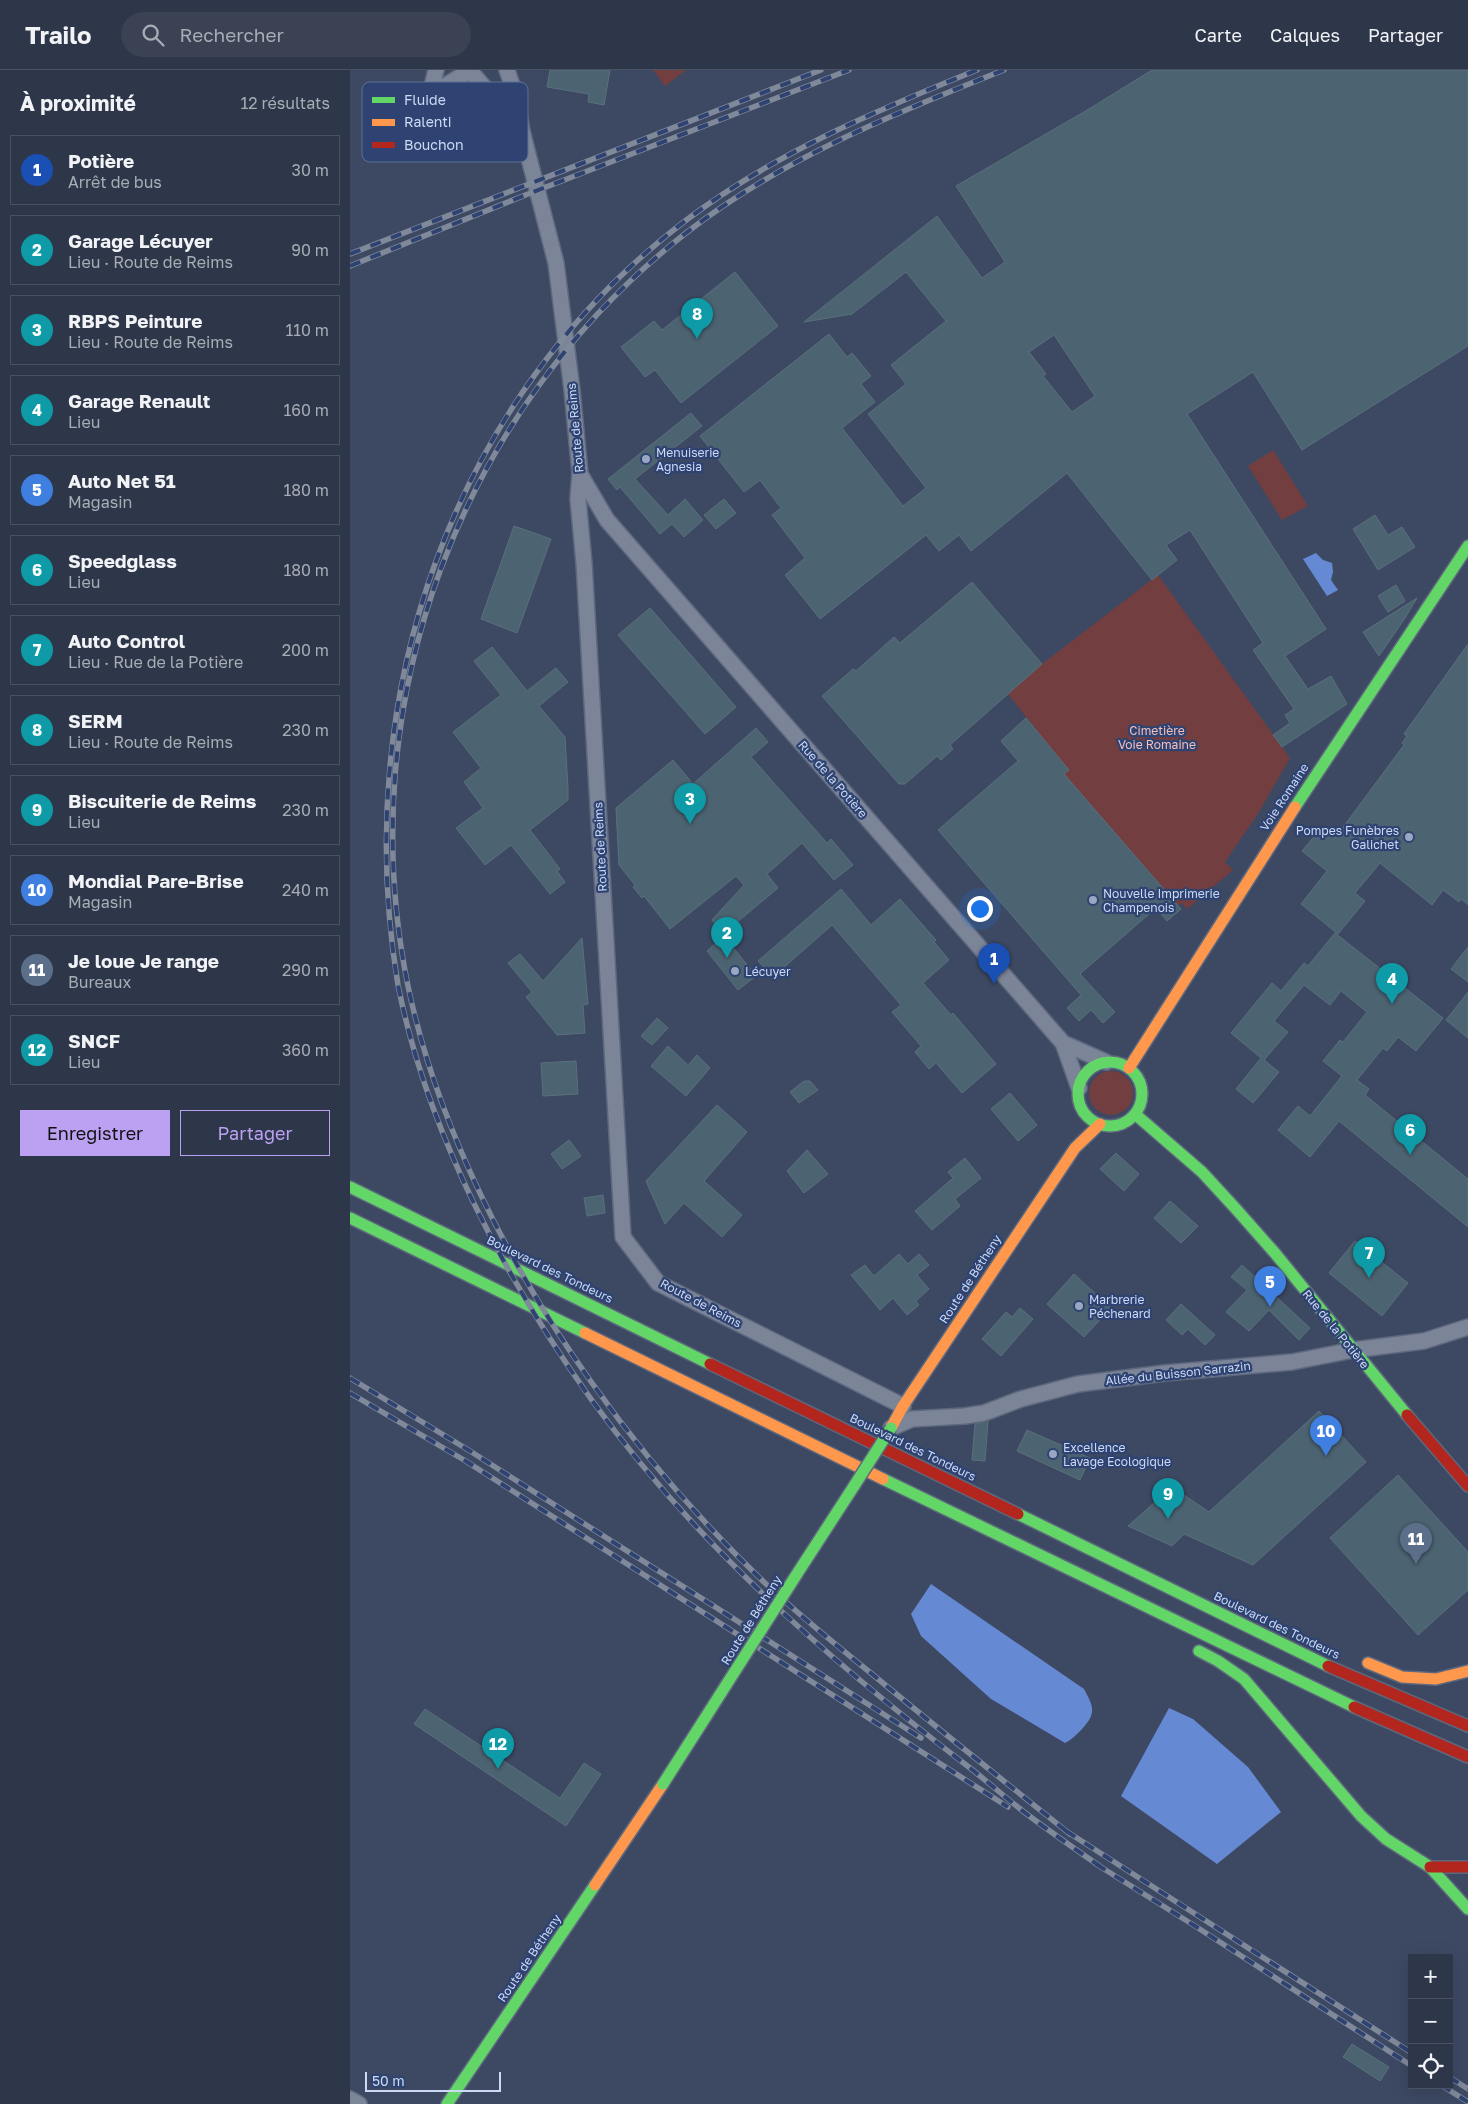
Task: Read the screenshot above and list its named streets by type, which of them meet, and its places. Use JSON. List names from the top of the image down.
{
  "streets": {
    "main road": [
      "Rue de la Potière",
      "Voie Romaine",
      "Boulevard des Tondeurs",
      "Route de Bétheny"
    ],
    "street": ["Route de Reims", "Allée du Buisson Sarrazin"]
  },
  "crossings": [
    ["Route de Reims", "Rue de la Potière"],
    ["Route de Reims", "Route de Bétheny"],
    ["Rue de la Potière", "Voie Romaine"],
    ["Rue de la Potière", "Route de Bétheny"],
    ["Rue de la Potière", "Allée du Buisson Sarrazin"],
    ["Voie Romaine", "Route de Bétheny"],
    ["Route de Bétheny", "Allée du Buisson Sarrazin"]
  ],
  "parks": ["Cimetière Voie Romaine"],
  "places": [
    "Menuiserie Agnesia",
    "Pompes Funèbres Galichet",
    "Nouvelle Imprimerie Champenois",
    "Lécuyer",
    "Marbrerie Péchenard",
    "Excellence Lavage Ecologique"
  ],
  "legend": ["Fluide", "Ralenti", "Bouchon"],
  "scale_bar": "50 m",
  "page": {
    "header": "Trailo",
    "search": "Rechercher",
    "nav": ["Carte", "Calques", "Partager"],
    "heading": ["À proximité", "12 résultats"],
    "list": [
      {
        "mark": "1",
        "name": "Potière",
        "note": "Arrêt de bus",
        "value": "30 m"
      },
      {
        "mark": "2",
        "name": "Garage Lécuyer",
        "note": "Lieu · Route de Reims",
        "value": "90 m"
      },
      {
        "mark": "3",
        "name": "RBPS Peinture",
        "note": "Lieu · Route de Reims",
        "value": "110 m"
      },
      {
        "mark": "4",
        "name": "Garage Renault",
        "note": "Lieu",
        "value": "160 m"
      },
      {
        "mark": "5",
        "name": "Auto Net 51",
        "note": "Magasin",
        "value": "180 m"
      },
      {
        "mark": "6",
        "name": "Speedglass",
        "note": "Lieu",
        "value": "180 m"
      },
      {
        "mark": "7",
        "name": "Auto Control",
        "note": "Lieu · Rue de la Potière",
        "value": "200 m"
      },
      {
        "mark": "8",
        "name": "SERM",
        "note": "Lieu · Route de Reims",
        "value": "230 m"
      },
      {
        "mark": "9",
        "name": "Biscuiterie de Reims",
        "note": "Lieu",
        "value": "230 m"
      },
      {
        "mark": "10",
        "name": "Mondial Pare-Brise",
        "note": "Magasin",
        "value": "240 m"
      },
      {
        "mark": "11",
        "name": "Je loue Je range",
        "note": "Bureaux",
        "value": "290 m"
      },
      {
        "mark": "12",
        "name": "SNCF",
        "note": "Lieu",
        "value": "360 m"
      }
    ],
    "pins": [
      "8",
      "3",
      "2",
      "1",
      "4",
      "6",
      "7",
      "5",
      "10",
      "9",
      "11",
      "12"
    ],
    "buttons": ["Enregistrer", "Partager"],
    "map_buttons": ["+", "−"],
    "scale": "50 m"
  }
}
